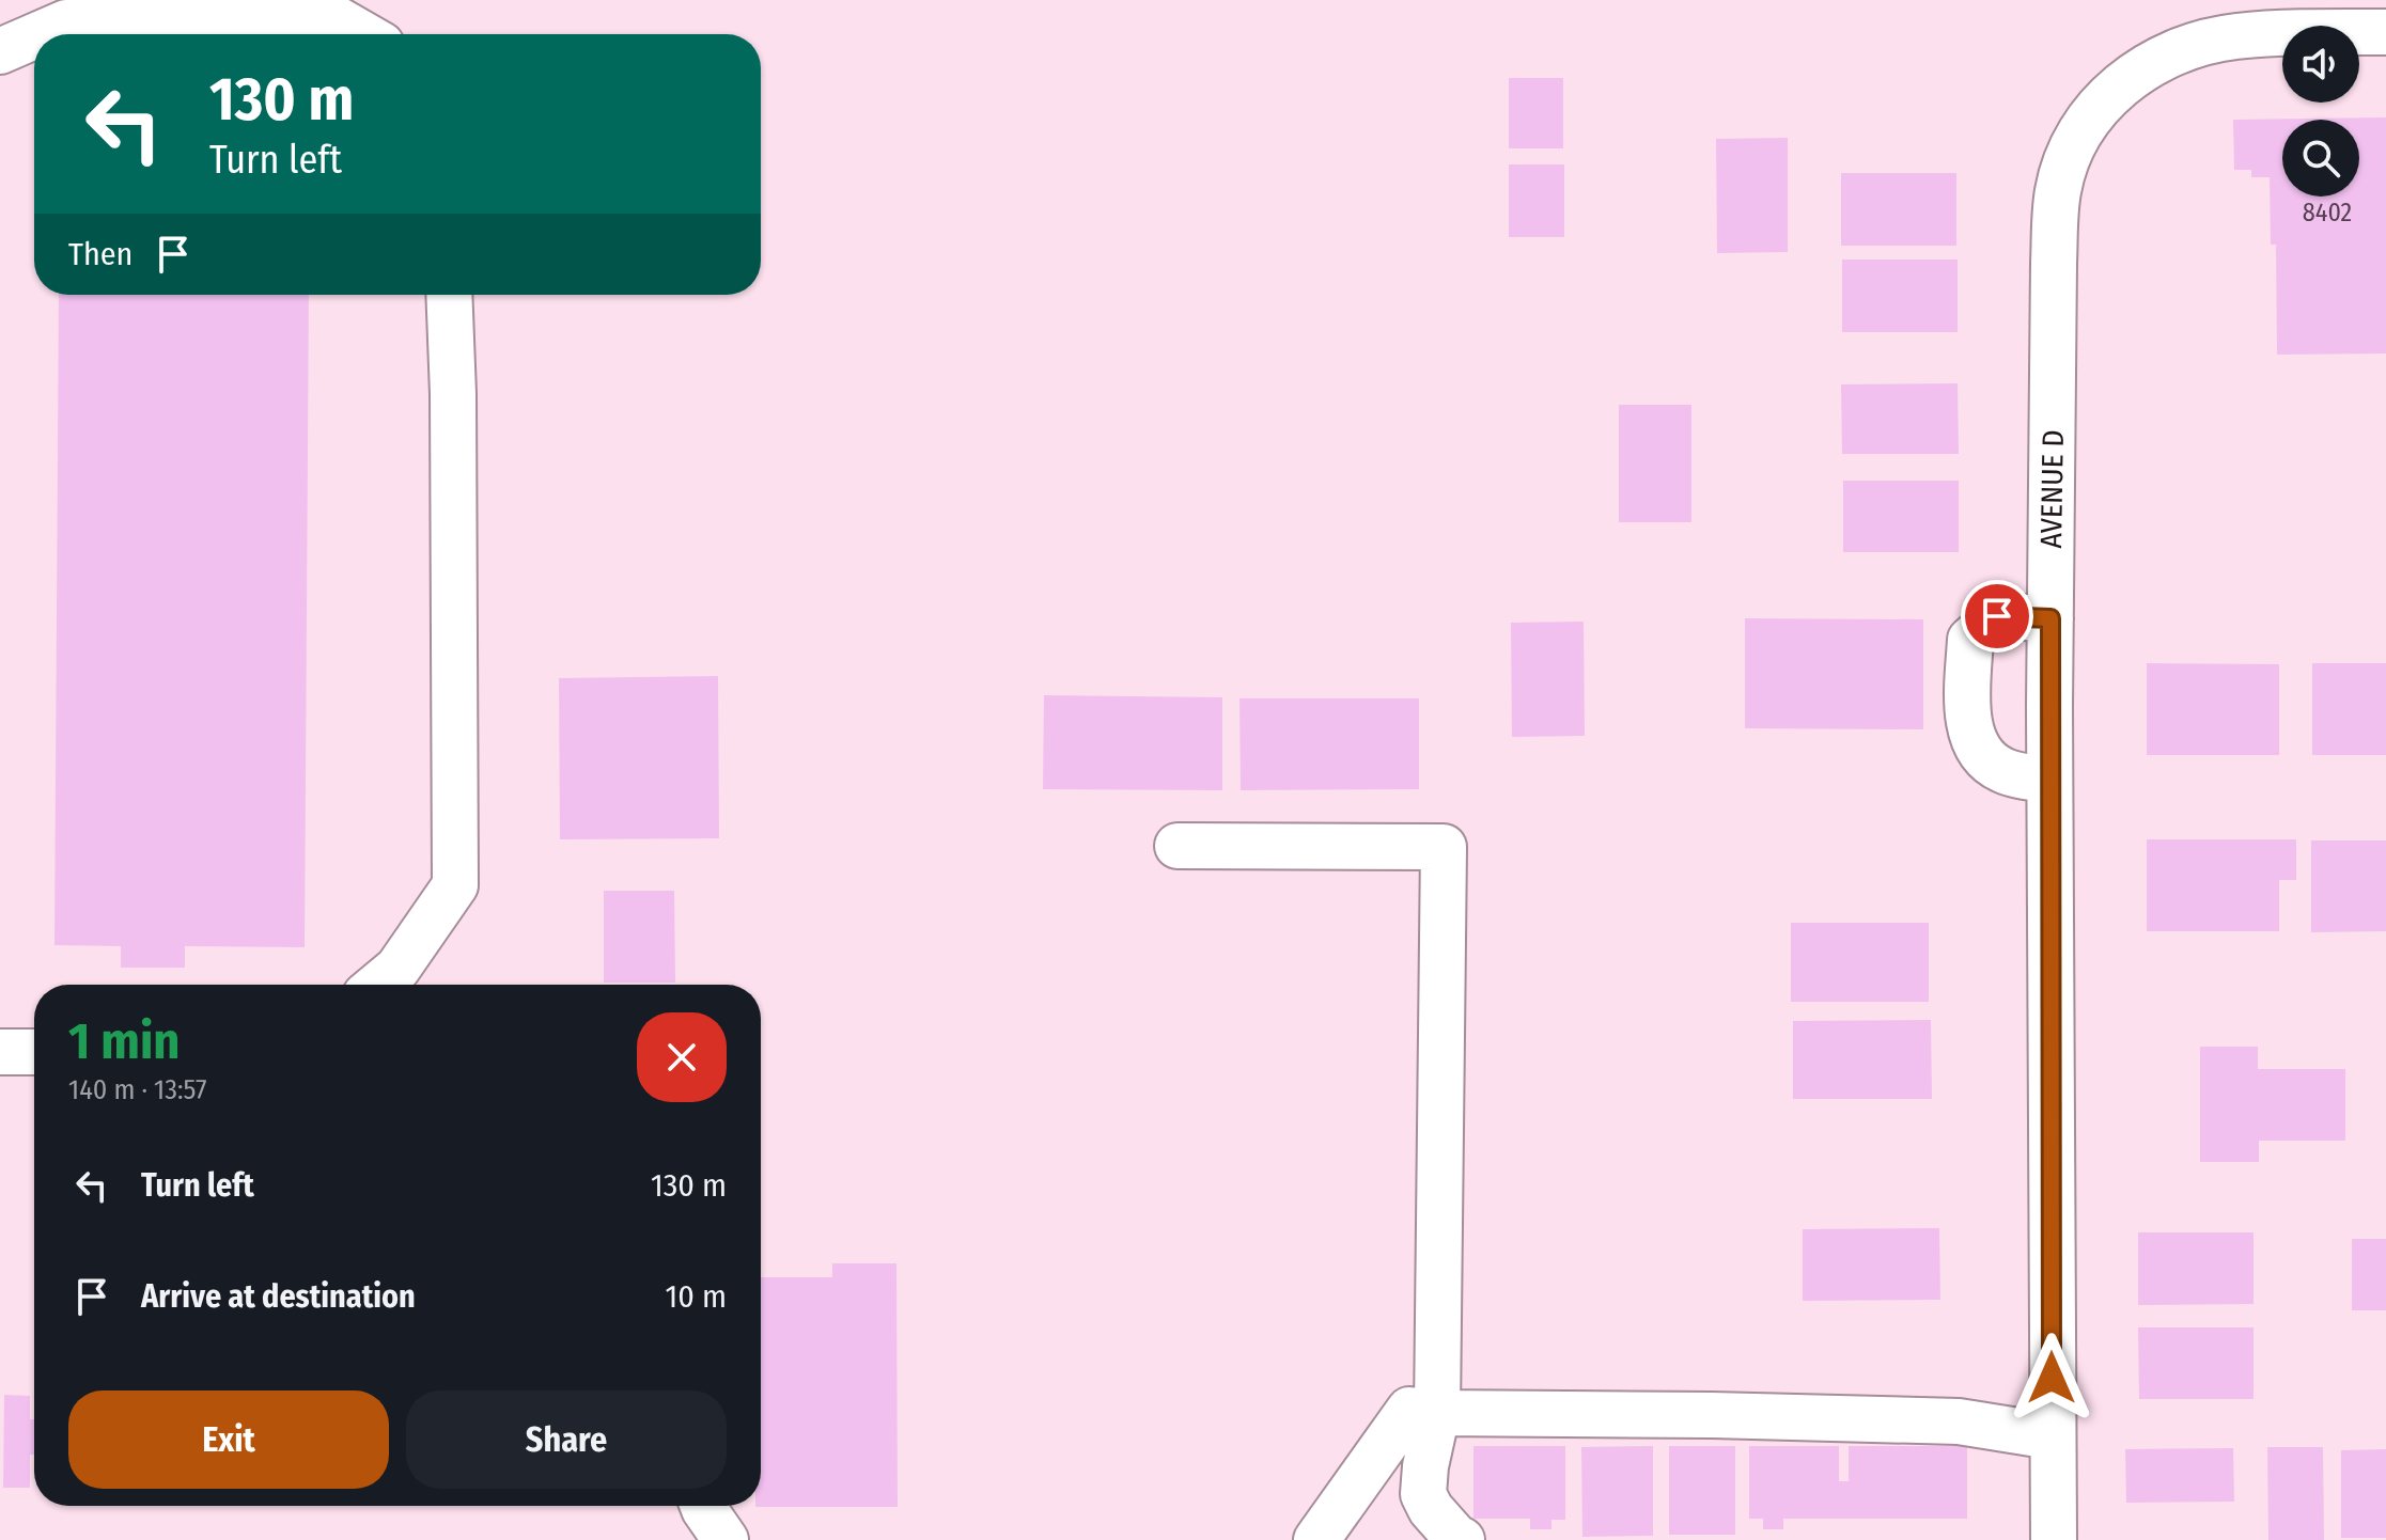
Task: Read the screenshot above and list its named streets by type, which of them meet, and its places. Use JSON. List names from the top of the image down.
{
  "streets": {
    "street": ["AVENUE D"]
  },
  "house_numbers": ["8402"],
  "page": {
    "turn": ["130 m", "Turn left"],
    "then": "Then",
    "heading": ["1 min", "140 m · 13:57"],
    "list": [
      {
        "name": "Turn left",
        "value": "130 m"
      },
      {
        "name": "Arrive at destination",
        "value": "10 m"
      }
    ],
    "buttons": ["Exit", "Share"]
  }
}
